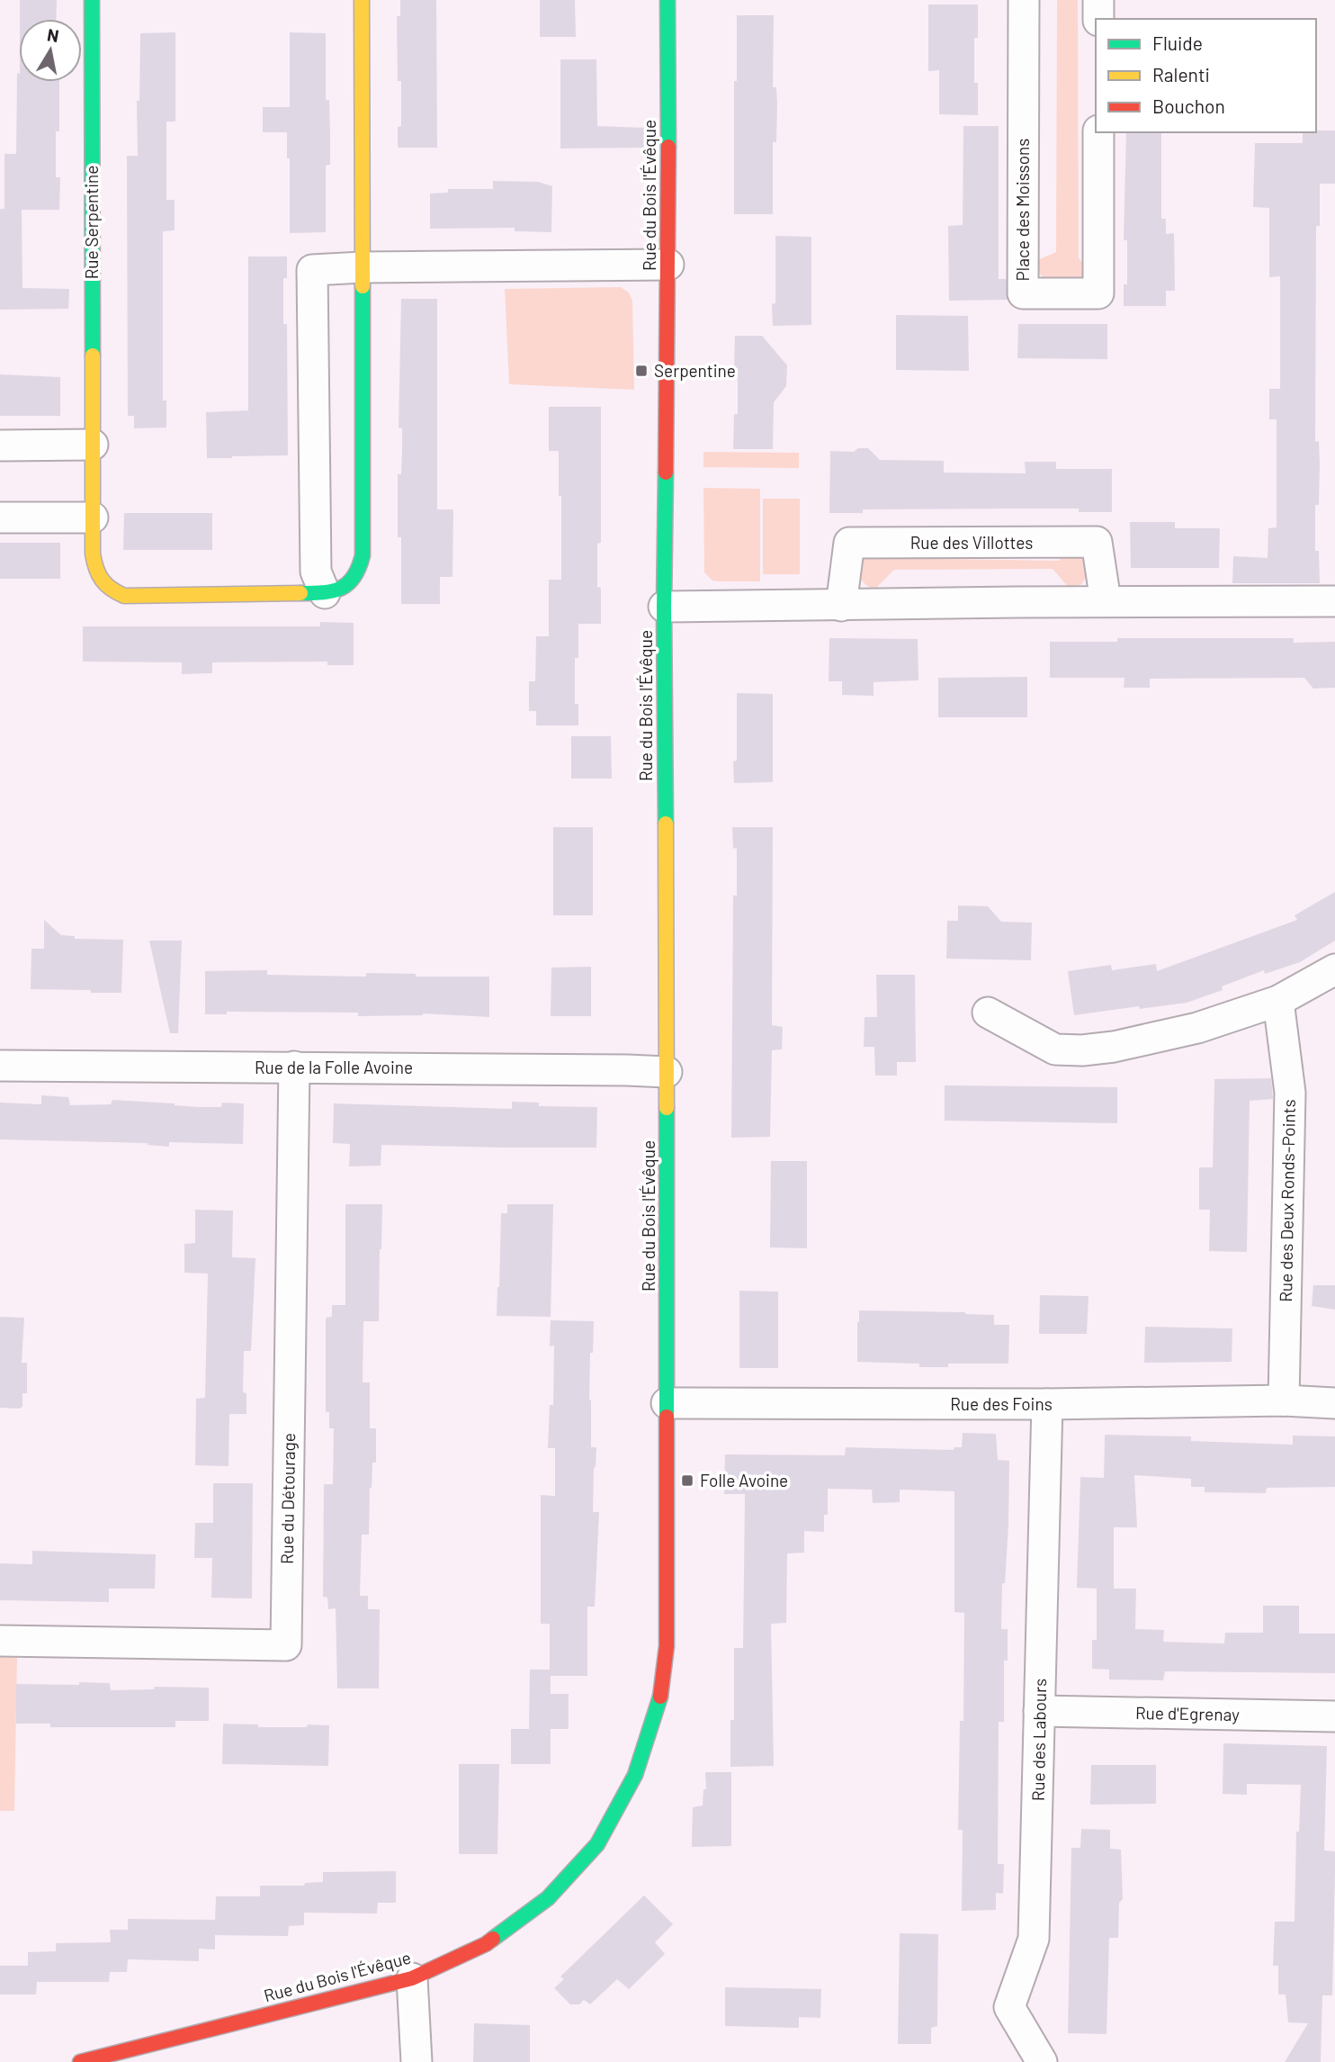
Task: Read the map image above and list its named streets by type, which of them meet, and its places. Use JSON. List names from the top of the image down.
{
  "streets": {
    "street": [
      "Rue du Bois l'Évêque",
      "Place des Moissons",
      "Rue Serpentine",
      "Rue des Villottes",
      "Rue de la Folle Avoine",
      "Rue des Deux Ronds-Points",
      "Rue des Foins",
      "Rue du Détourage",
      "Rue d'Egrenay",
      "Rue des Labours"
    ]
  },
  "crossings": [
    ["Rue du Bois l'Évêque", "Rue de la Folle Avoine"],
    ["Rue du Bois l'Évêque", "Rue des Foins"],
    ["Rue de la Folle Avoine", "Rue du Détourage"],
    ["Rue des Deux Ronds-Points", "Rue des Foins"],
    ["Rue des Foins", "Rue des Labours"],
    ["Rue d'Egrenay", "Rue des Labours"]
  ],
  "places": {
    "transit": ["Serpentine", "Folle Avoine"]
  },
  "legend": ["Fluide", "Ralenti", "Bouchon"],
  "north": "top"
}
